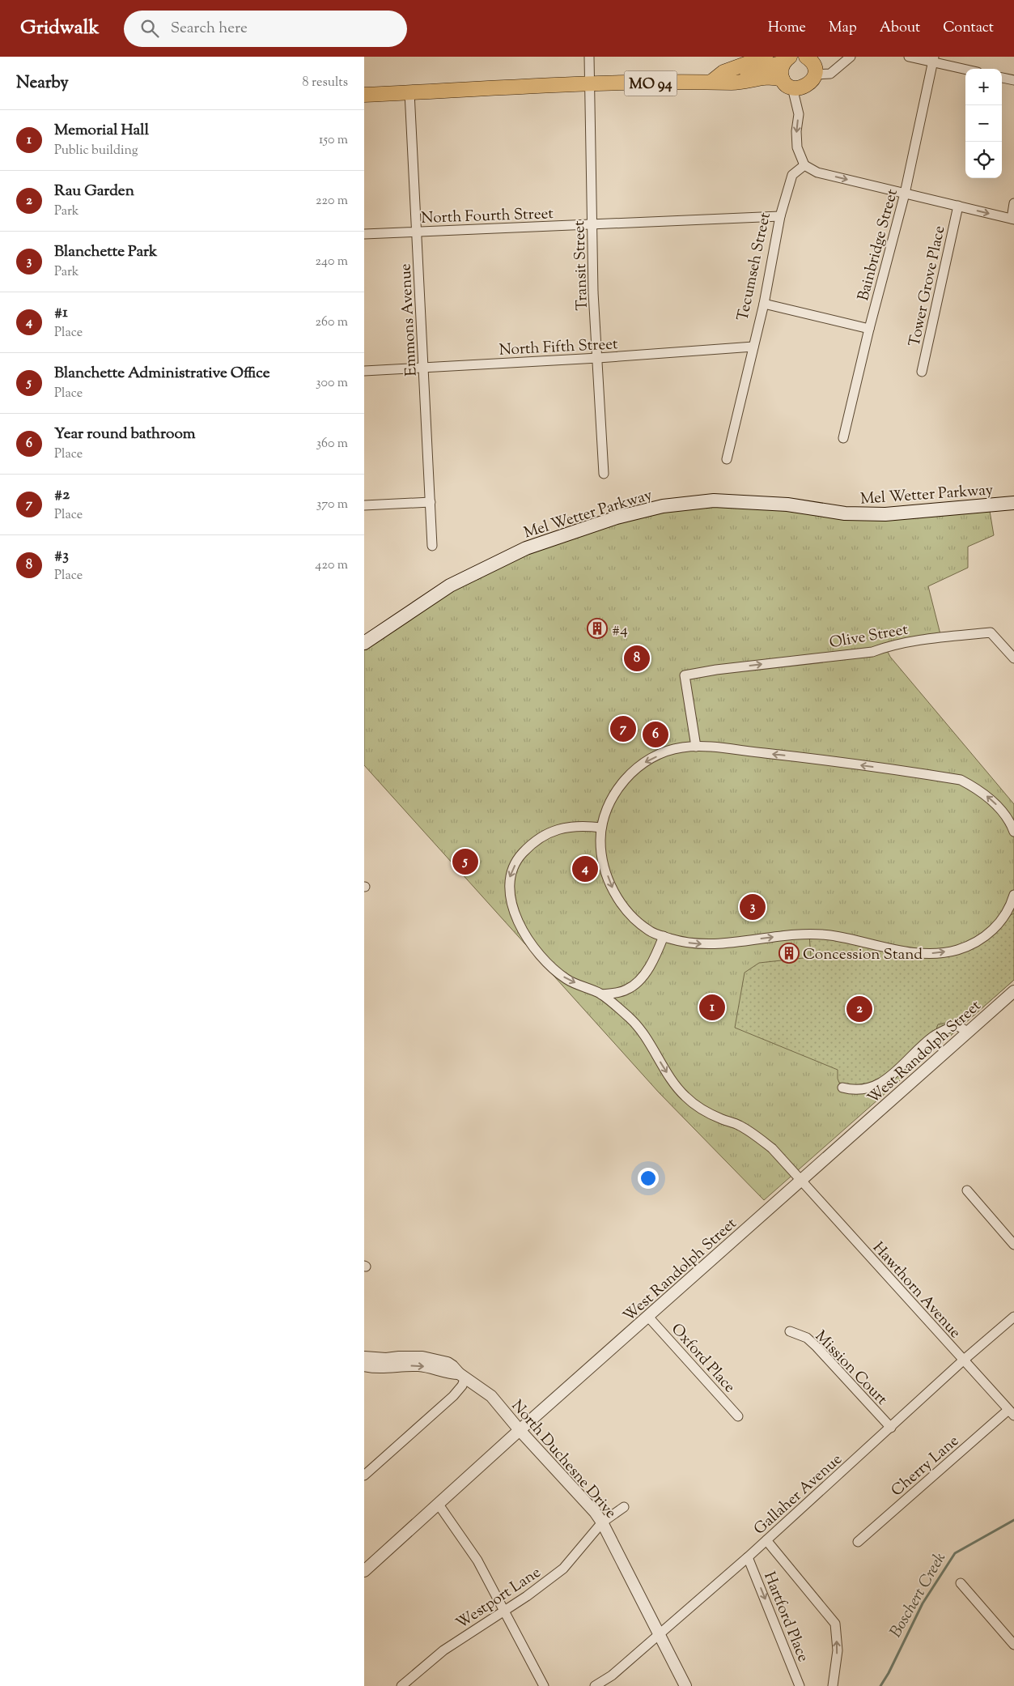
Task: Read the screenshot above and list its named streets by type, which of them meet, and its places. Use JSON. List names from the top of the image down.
{
  "streets": {
    "main road": ["MO 94", "Mel Wetter Parkway"],
    "street": [
      "North Fourth Street",
      "Bainbridge Street",
      "Transit Street",
      "Tecumseh Street",
      "Tower Grove Place",
      "Emmons Avenue",
      "North Fifth Street",
      "Olive Street",
      "West Randolph Street",
      "Hawthorn Avenue",
      "Oxford Place",
      "Mission Court",
      "North Duchesne Drive",
      "Cherry Lane",
      "Gallaher Avenue",
      "Westport Lane",
      "Hartford Place"
    ]
  },
  "crossings": [
    ["MO 94", "Transit Street"],
    ["MO 94", "Emmons Avenue"],
    ["North Fourth Street", "Transit Street"],
    ["North Fourth Street", "Tecumseh Street"],
    ["North Fourth Street", "Emmons Avenue"],
    ["Transit Street", "North Fifth Street"],
    ["Tecumseh Street", "North Fifth Street"],
    ["Emmons Avenue", "North Fifth Street"],
    ["West Randolph Street", "Hawthorn Avenue"],
    ["West Randolph Street", "Oxford Place"],
    ["West Randolph Street", "North Duchesne Drive"],
    ["Hawthorn Avenue", "Cherry Lane"],
    ["Hawthorn Avenue", "Gallaher Avenue"],
    ["Mission Court", "Gallaher Avenue"],
    ["North Duchesne Drive", "Gallaher Avenue"],
    ["North Duchesne Drive", "Westport Lane"],
    ["Gallaher Avenue", "Hartford Place"]
  ],
  "water": ["Boschert Creek"],
  "places": {
    "building": ["#4", "Concession Stand"]
  },
  "page": {
    "header": "Gridwalk",
    "search": "Search here",
    "nav": [
      "Home",
      "Map",
      "About",
      "Contact"
    ],
    "heading": ["Nearby", "8 results"],
    "map_buttons": ["+", "−"],
    "list": [
      {
        "mark": "1",
        "name": "Memorial Hall",
        "note": "Public building",
        "value": "150 m"
      },
      {
        "mark": "2",
        "name": "Rau Garden",
        "note": "Park",
        "value": "220 m"
      },
      {
        "mark": "3",
        "name": "Blanchette Park",
        "note": "Park",
        "value": "240 m"
      },
      {
        "mark": "4",
        "name": "#1",
        "note": "Place",
        "value": "260 m"
      },
      {
        "mark": "5",
        "name": "Blanchette Administrative Office",
        "note": "Place",
        "value": "300 m"
      },
      {
        "mark": "6",
        "name": "Year round bathroom",
        "note": "Place",
        "value": "360 m"
      },
      {
        "mark": "7",
        "name": "#2",
        "note": "Place",
        "value": "370 m"
      },
      {
        "mark": "8",
        "name": "#3",
        "note": "Place",
        "value": "420 m"
      }
    ],
    "pins": [
      "8",
      "7",
      "6",
      "5",
      "4",
      "3",
      "1",
      "2"
    ]
  }
}
